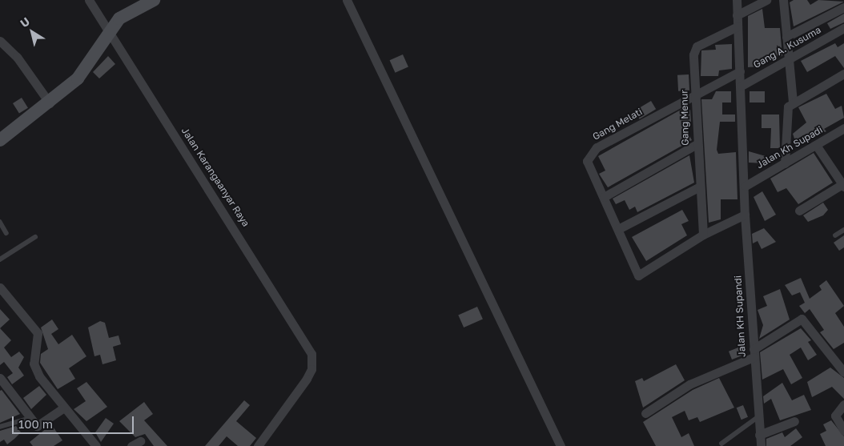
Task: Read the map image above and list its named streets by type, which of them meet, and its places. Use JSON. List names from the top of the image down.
{
  "streets": {
    "street": [
      "Gang A. Kusuma",
      "Gang Menur",
      "Gang Melati",
      "Jalan Kh Supadi",
      "Jalan Karangaanyar Raya",
      "Jalan KH Supandi"
    ]
  },
  "crossings": [
    ["Gang A. Kusuma", "Gang Menur"],
    ["Gang A. Kusuma", "Gang Melati"],
    ["Gang Menur", "Gang Melati"],
    ["Gang Melati", "Jalan KH Supandi"],
    ["Jalan Kh Supadi", "Jalan KH Supandi"]
  ],
  "scale_bar": "100 m",
  "north": "top left"
}
